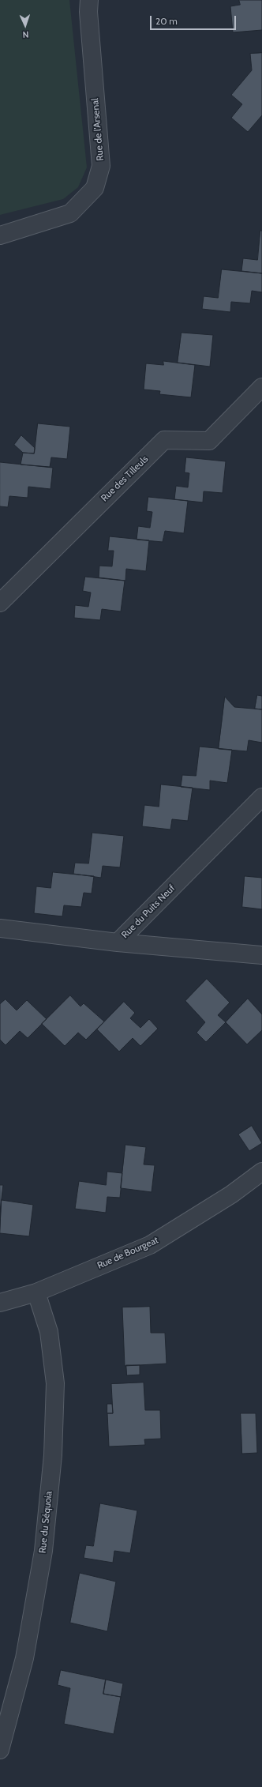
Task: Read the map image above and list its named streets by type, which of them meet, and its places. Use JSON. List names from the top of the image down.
{
  "streets": {
    "street": [
      "Rue de l'Arsenal",
      "Rue des Tilleuls",
      "Rue du Puits Neuf",
      "Rue de Bourgeat",
      "Rue du Séquoia"
    ]
  },
  "crossings": [
    ["Rue de Bourgeat", "Rue du Séquoia"]
  ],
  "scale_bar": "20 m",
  "north": "bottom"
}
